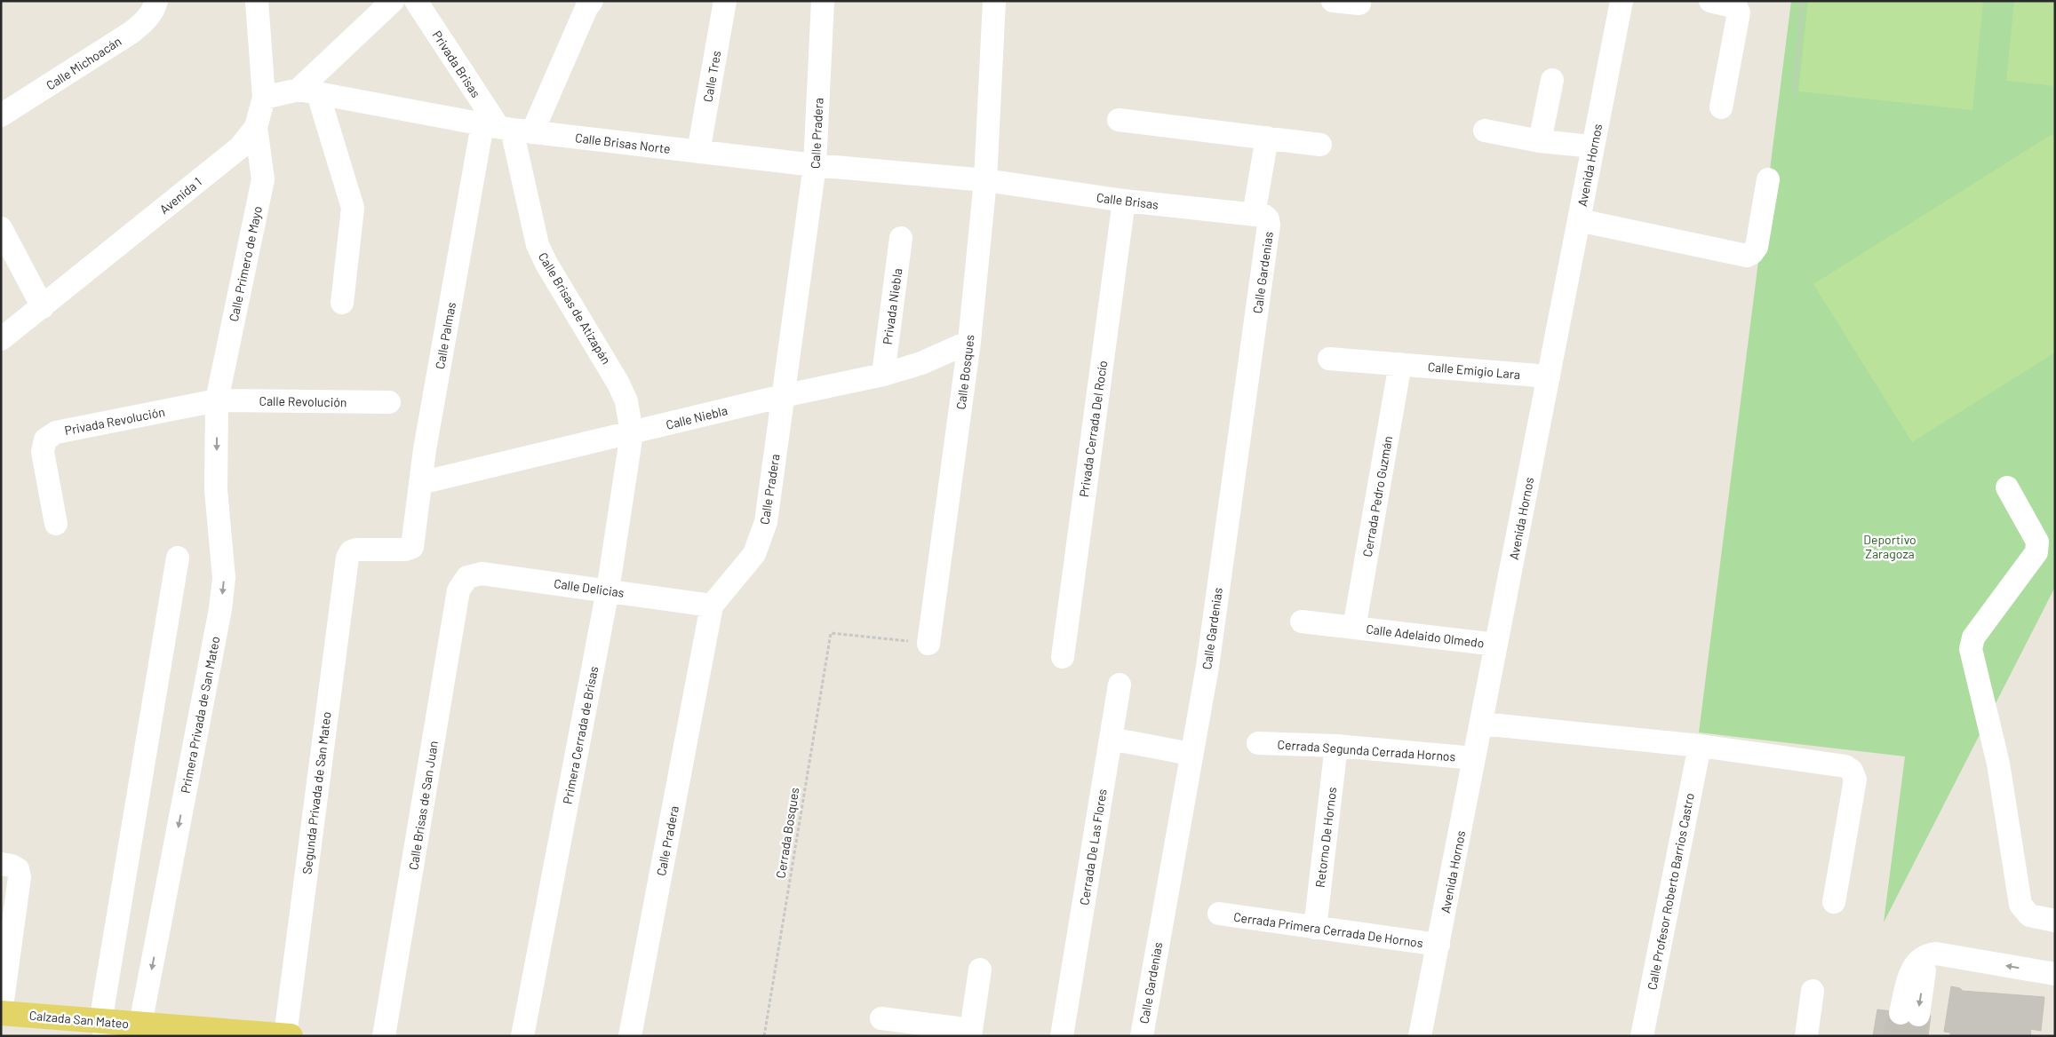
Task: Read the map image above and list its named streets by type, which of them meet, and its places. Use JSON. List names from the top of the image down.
{
  "streets": {
    "main road": ["Calzada San Mateo"],
    "street": [
      "Calle Michoacán",
      "Privada Brisas",
      "Calle Tres",
      "Calle Pradera",
      "Calle Brisas Norte",
      "Avenida Hornos",
      "Avenida 1",
      "Calle Brisas",
      "Calle Primero de Mayo",
      "Calle Gardenias",
      "Privada Niebla",
      "Calle Brisas de Atizapán",
      "Calle Palmas",
      "Calle Emigio Lara",
      "Calle Bosques",
      "Calle Revolución",
      "Calle Niebla",
      "Privada Revolución",
      "Privada Cerrada Del Rocío",
      "Cerrada Pedro Guzmán",
      "Calle Delicias",
      "Calle Adelaido Olmedo",
      "Primera Privada de San Mateo",
      "Primera Cerrada de Brisas",
      "Cerrada Segunda Cerrada Hornos",
      "Segunda Privada de San Mateo",
      "Calle Brisas de San Juan",
      "Retorno De Hornos",
      "Cerrada De Las Flores",
      "Calle Profesor Roberto Barrios Castro",
      "Cerrada Primera Cerrada De Hornos"
    ],
    "path": ["Cerrada Bosques"]
  },
  "crossings": [
    ["Privada Brisas", "Calle Brisas Norte"],
    ["Privada Brisas", "Calle Brisas de Atizapán"],
    ["Privada Brisas", "Calle Palmas"],
    ["Calle Tres", "Calle Brisas Norte"],
    ["Calle Pradera", "Calle Brisas Norte"],
    ["Calle Pradera", "Calle Niebla"],
    ["Calle Pradera", "Calle Delicias"],
    ["Calle Brisas Norte", "Avenida 1"],
    ["Calle Brisas Norte", "Calle Brisas"],
    ["Calle Brisas Norte", "Calle Brisas de Atizapán"],
    ["Calle Brisas Norte", "Calle Palmas"],
    ["Calle Brisas Norte", "Calle Bosques"],
    ["Avenida Hornos", "Calle Emigio Lara"],
    ["Avenida Hornos", "Calle Adelaido Olmedo"],
    ["Avenida Hornos", "Cerrada Segunda Cerrada Hornos"],
    ["Avenida Hornos", "Cerrada Primera Cerrada De Hornos"],
    ["Avenida 1", "Calle Primero de Mayo"],
    ["Calle Brisas", "Calle Gardenias"],
    ["Calle Brisas", "Calle Bosques"],
    ["Calle Brisas", "Privada Cerrada Del Rocío"],
    ["Calle Primero de Mayo", "Calle Revolución"],
    ["Calle Primero de Mayo", "Privada Revolución"],
    ["Calle Primero de Mayo", "Primera Privada de San Mateo"],
    ["Privada Niebla", "Calle Niebla"],
    ["Calle Brisas de Atizapán", "Calle Palmas"],
    ["Calle Brisas de Atizapán", "Calle Niebla"],
    ["Calle Brisas de Atizapán", "Primera Cerrada de Brisas"],
    ["Calle Palmas", "Calle Niebla"],
    ["Calle Palmas", "Segunda Privada de San Mateo"],
    ["Calle Emigio Lara", "Cerrada Pedro Guzmán"],
    ["Calle Bosques", "Calle Niebla"],
    ["Calle Bosques", "Cerrada Bosques"],
    ["Calle Revolución", "Privada Revolución"],
    ["Calle Revolución", "Primera Privada de San Mateo"],
    ["Calle Niebla", "Primera Cerrada de Brisas"],
    ["Privada Revolución", "Primera Privada de San Mateo"],
    ["Cerrada Pedro Guzmán", "Calle Adelaido Olmedo"],
    ["Calle Delicias", "Primera Cerrada de Brisas"],
    ["Calle Delicias", "Calle Brisas de San Juan"],
    ["Primera Privada de San Mateo", "Calzada San Mateo"],
    ["Cerrada Segunda Cerrada Hornos", "Retorno De Hornos"],
    ["Segunda Privada de San Mateo", "Calzada San Mateo"],
    ["Retorno De Hornos", "Cerrada Primera Cerrada De Hornos"]
  ],
  "parks": ["Deportivo Zaragoza"]
}
